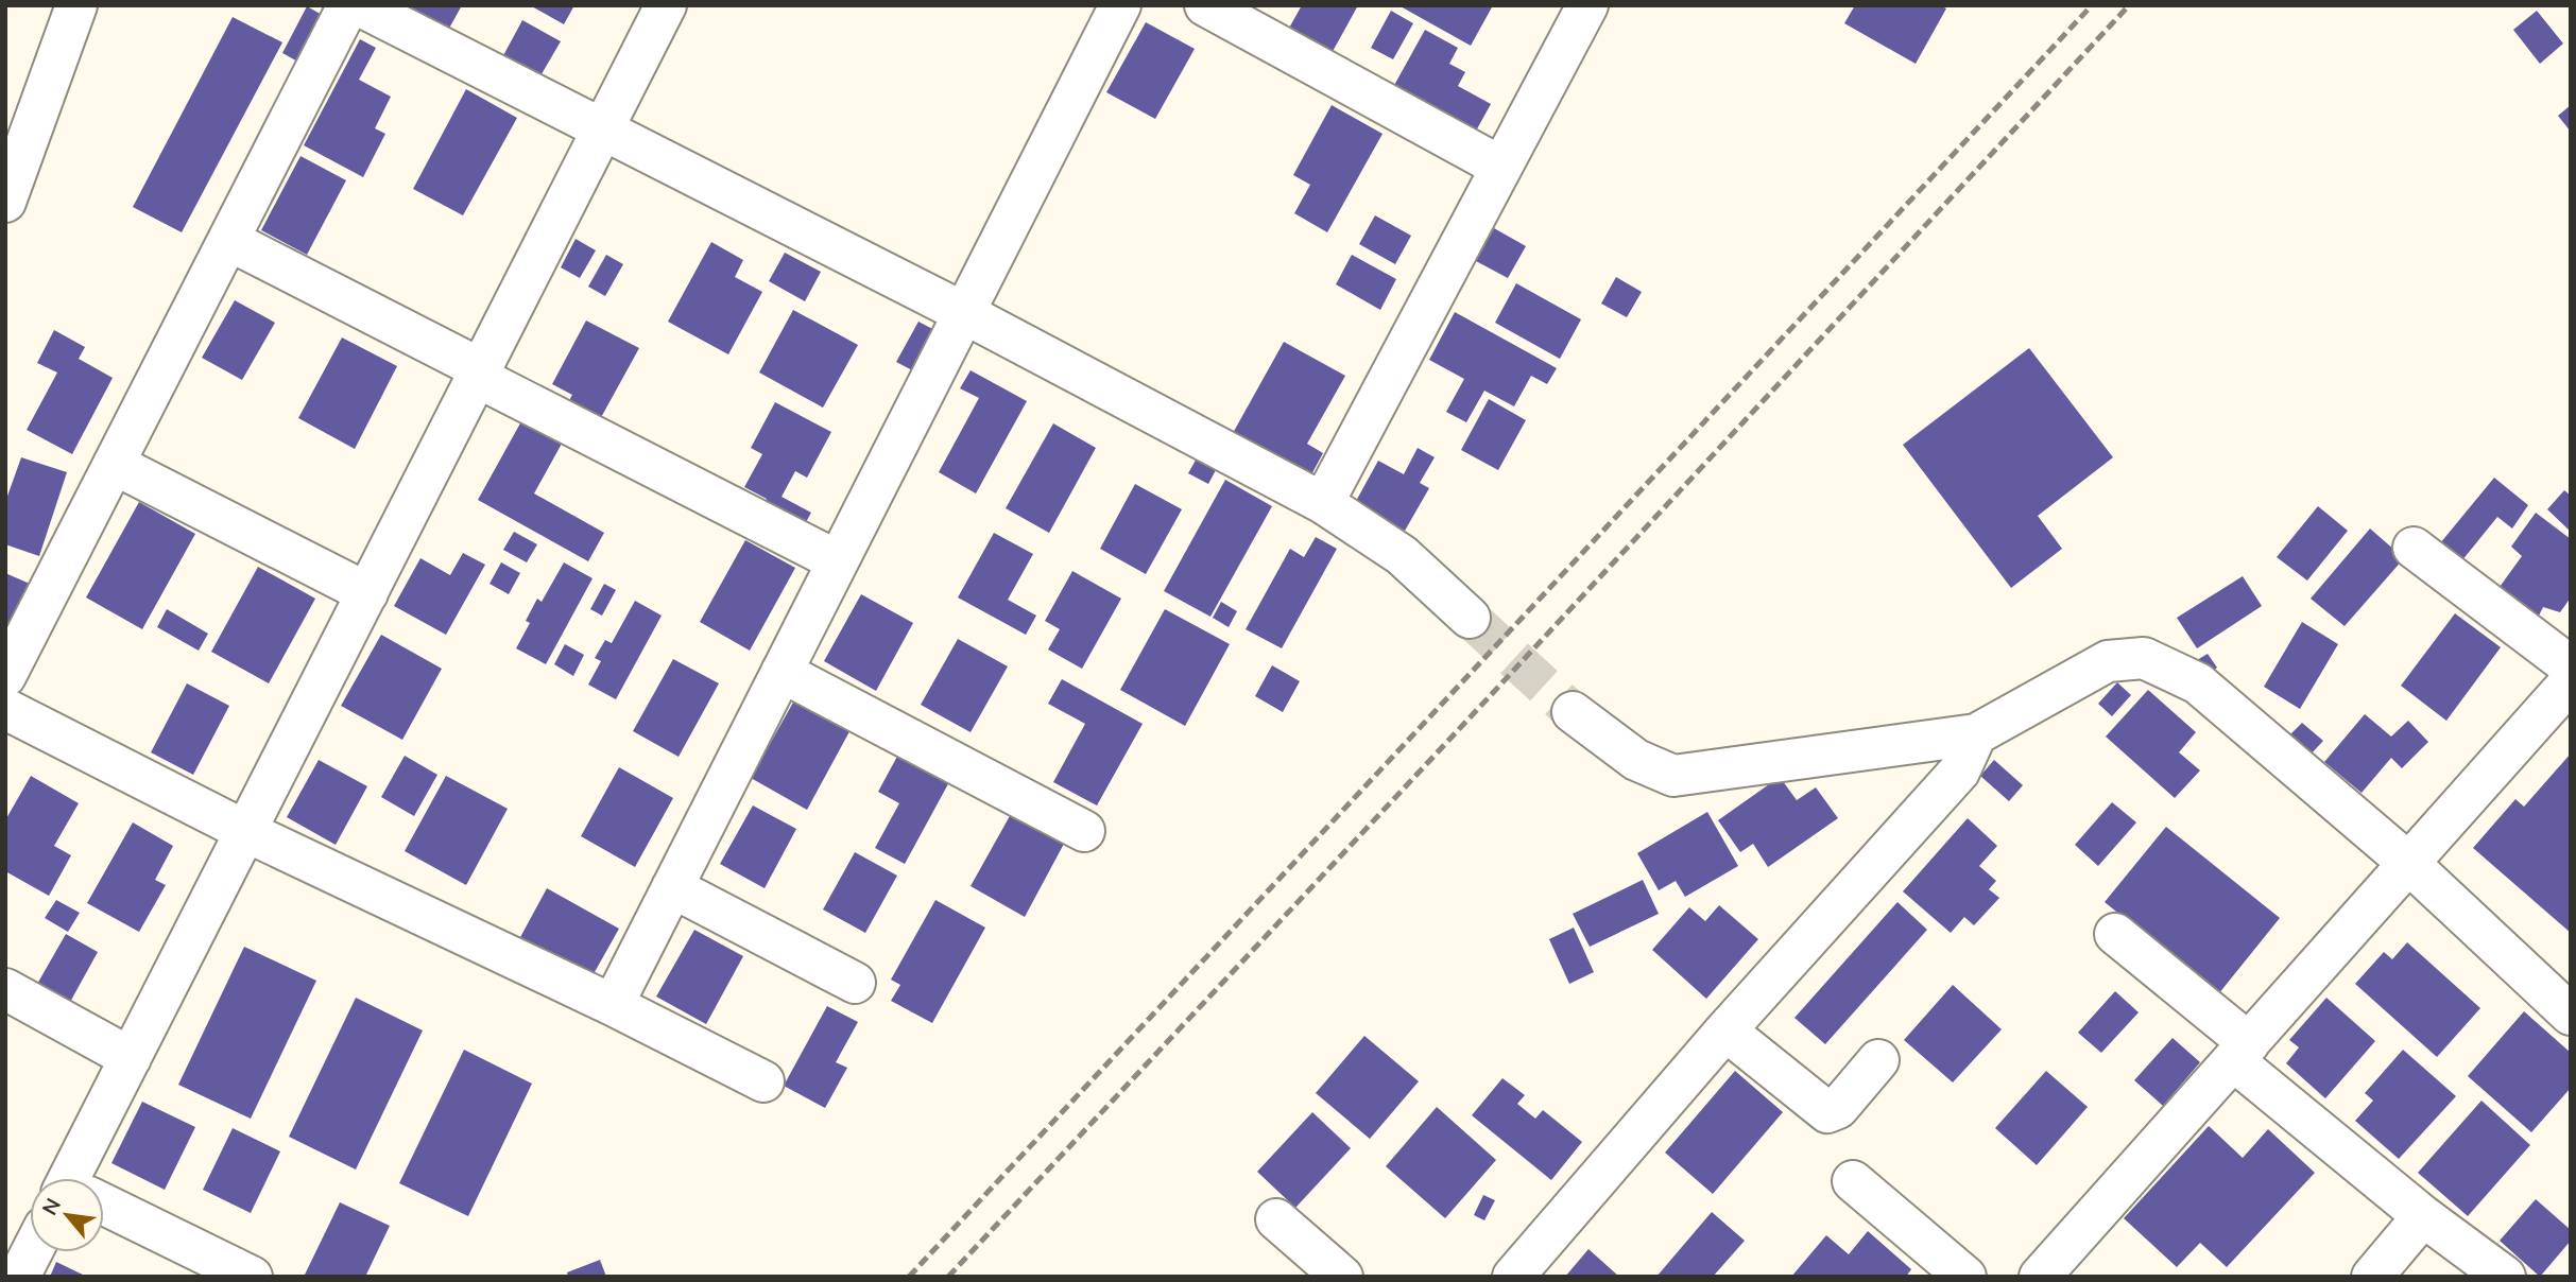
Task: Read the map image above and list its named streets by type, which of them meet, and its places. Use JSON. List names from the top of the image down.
{
  "north": "top left"
}
